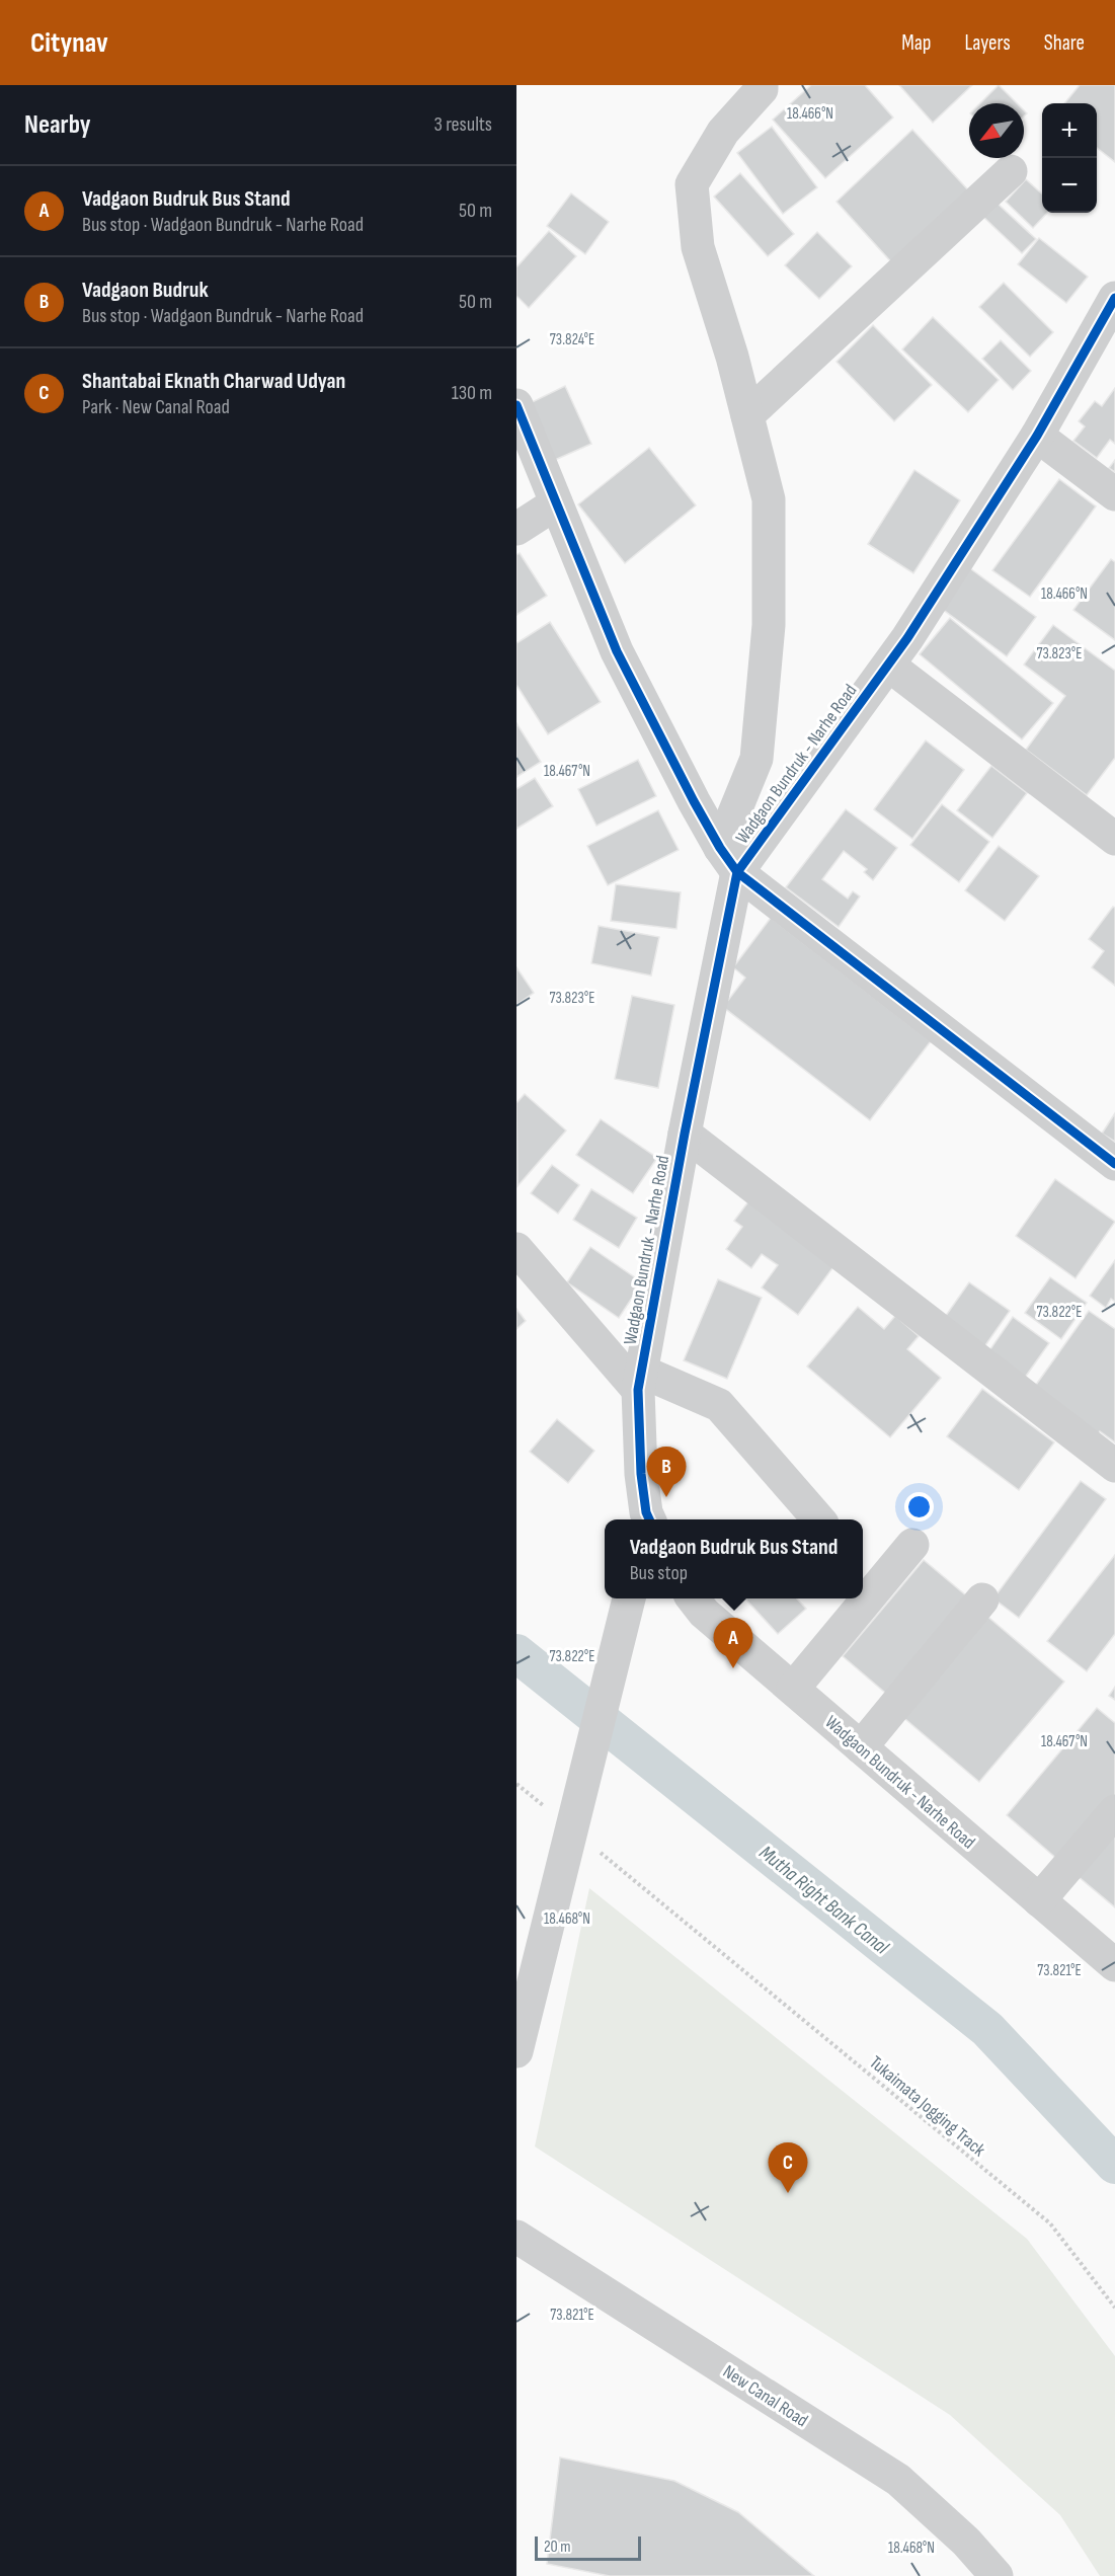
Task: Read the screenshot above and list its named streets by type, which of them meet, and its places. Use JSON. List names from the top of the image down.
{
  "streets": {
    "street": ["Wadgaon Bundruk - Narhe Road", "New Canal Road"],
    "path": ["Tukaimata Jogging Track"]
  },
  "water": ["Mutha Right Bank Canal"],
  "scale_bar": "20 m",
  "north": "bottom left",
  "page": {
    "header": "Citynav",
    "nav": ["Map", "Layers", "Share"],
    "heading": ["Nearby", "3 results"],
    "map_buttons": ["+", "−"],
    "list": [
      {
        "mark": "A",
        "name": "Vadgaon Budruk Bus Stand",
        "note": "Bus stop · Wadgaon Bundruk - Narhe Road",
        "value": "50 m"
      },
      {
        "mark": "B",
        "name": "Vadgaon Budruk",
        "note": "Bus stop · Wadgaon Bundruk - Narhe Road",
        "value": "50 m"
      },
      {
        "mark": "C",
        "name": "Shantabai Eknath Charwad Udyan",
        "note": "Park · New Canal Road",
        "value": "130 m"
      }
    ],
    "pins": ["B", "A", "C"],
    "popup": ["Vadgaon Budruk Bus Stand", "Bus stop"],
    "scale": "20 m"
  },
  "coordinates": [
    "18.466°N",
    "73.824°E",
    "73.823°E",
    "18.467°N",
    "73.822°E",
    "18.468°N",
    "73.821°E"
  ]
}
